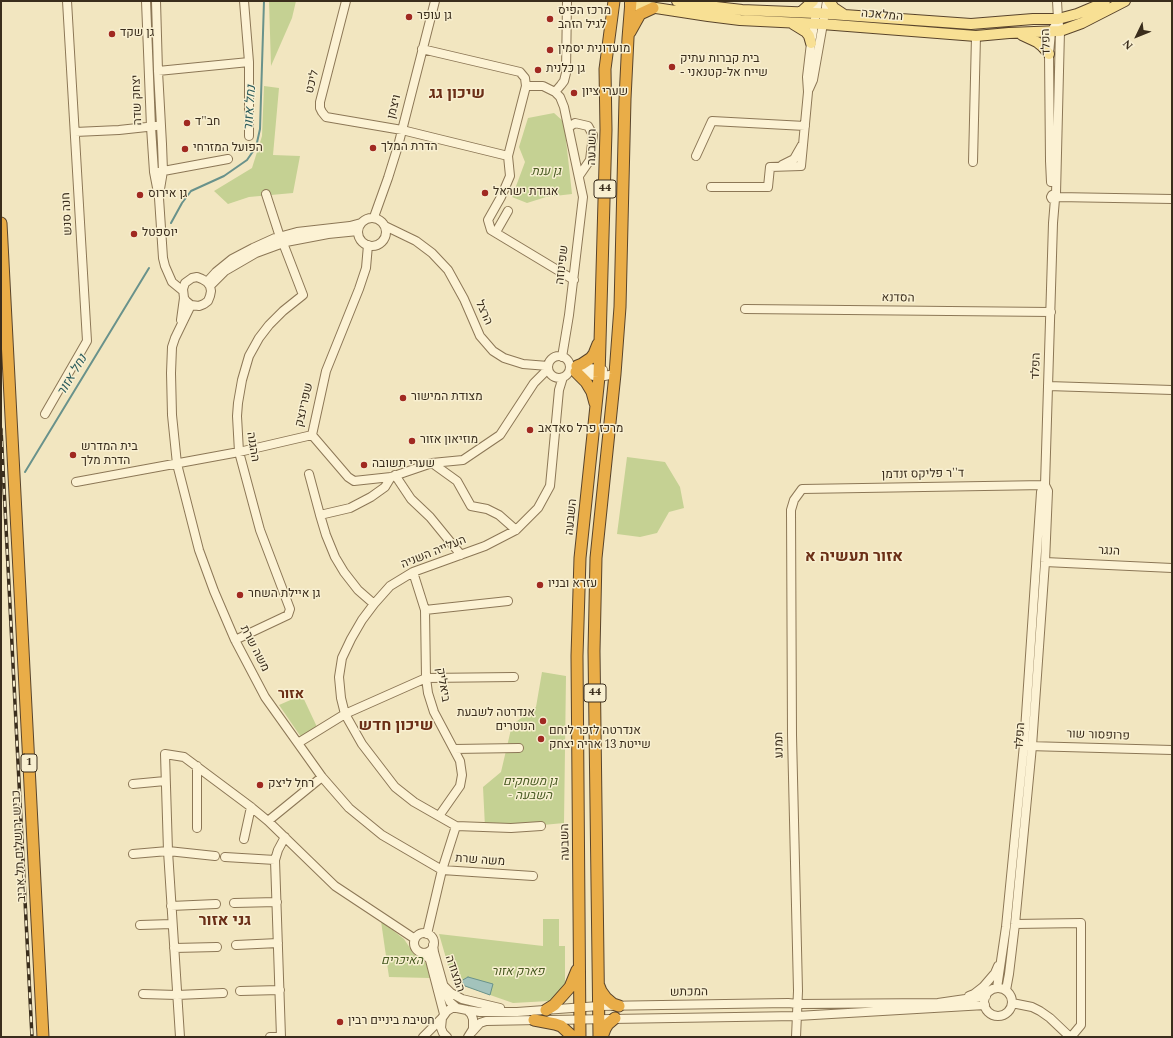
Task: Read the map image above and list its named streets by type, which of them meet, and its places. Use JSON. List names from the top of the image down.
{
  "streets": {
    "highway": [
      "השבעה",
      "44",
      "1",
      "כביש ירושלים תל אביב"
    ],
    "main road": ["המלאכה"],
    "street": [
      "הפלד",
      "ליכט",
      "יצחק שדה",
      "ויצמן",
      "חנה סנש",
      "שפינוזה",
      "הסדנא",
      "הרצל",
      "שפרינצק",
      "ההגנה",
      "ד''ר פליקס זנדמן",
      "הנגר",
      "העלייה השניה",
      "משה שרת",
      "ביאליק",
      "פרופסור שור",
      "תמנע",
      "המצודה",
      "המכתש"
    ]
  },
  "crossings": [
    ["המלאכה", "הפלד"],
    ["המלאכה", "44"],
    ["הפלד", "הסדנא"],
    ["הפלד", "ד''ר פליקס זנדמן"],
    ["הפלד", "הנגר"],
    ["הפלד", "פרופסור שור"],
    ["הפלד", "המכתש"],
    ["ליכט", "ויצמן"],
    ["יצחק שדה", "משה שרת"],
    ["ויצמן", "הרצל"],
    ["ויצמן", "שפרינצק"],
    ["השבעה", "המכתש"],
    ["44", "המכתש"],
    ["שפינוזה", "הרצל"],
    ["שפינוזה", "העלייה השניה"],
    ["הרצל", "שפרינצק"],
    ["הרצל", "העלייה השניה"],
    ["שפרינצק", "ההגנה"],
    ["שפרינצק", "משה שרת"],
    ["ההגנה", "משה שרת"],
    ["ד''ר פליקס זנדמן", "תמנע"],
    ["העלייה השניה", "ביאליק"],
    ["תמנע", "המכתש"]
  ],
  "districts": [
    "שיכון גג",
    "אזור תעשיה א",
    "אזור",
    "שיכון חדש",
    "גני אזור"
  ],
  "water": ["נחל אזור"],
  "parks": [
    "גן ענת",
    "גן משחקים - השבעה",
    "האיכרים",
    "פארק אזור"
  ],
  "places": [
    "גן עופר",
    "מרכז הפיס לגיל הזהב",
    "גן שקד",
    "מועדונית יסמין",
    "בית קברות עתיק - שייח אל-קטנאני",
    "גן כלנית",
    "שערי ציון",
    "חב\"ד",
    "הדרת המלך",
    "הפועל המזרחי",
    "אגודת ישראל",
    "גן אירוס",
    "יוספטל",
    "מצודת המישור",
    "מרכז פרל סאדאב",
    "מוזיאון אזור",
    "בית המדרש הדרת מלך",
    "שערי תשובה",
    "עזרא ובניו",
    "גן איילת השחר",
    "אנדרטה לשבעת הנוטרים",
    "אנדרטה לזכר לוחם שייטת 13 אריה יצחק",
    "רחל ליצק",
    "חטיבת ביניים רבין"
  ],
  "north": "bottom left"
}
